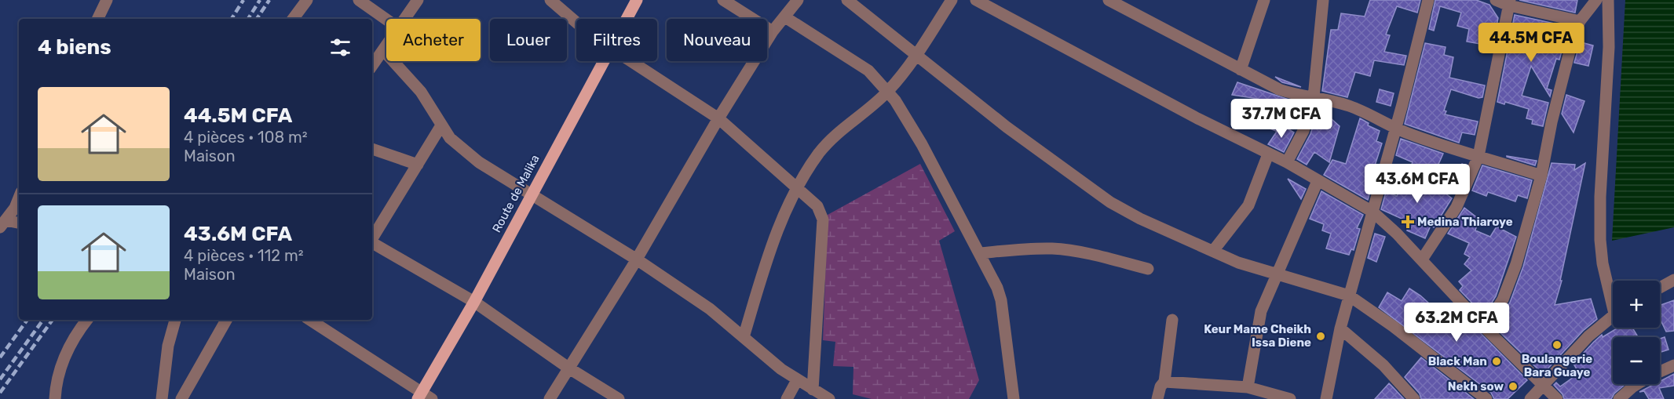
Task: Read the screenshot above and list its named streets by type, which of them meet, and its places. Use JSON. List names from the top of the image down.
{
  "streets": {
    "main road": ["Route de Malika"]
  },
  "places": {
    "health": ["Medina Thiaroye"],
    "other": [
      "Keur Mame Cheikh Issa Diene",
      "Boulangerie Bara Guaye",
      "Black Man",
      "Nekh sow"
    ]
  },
  "page": {
    "chip": [
      "Acheter",
      "Louer",
      "Filtres",
      "Nouveau"
    ],
    "heading": "4 biens",
    "price": [
      "44.5M CFA",
      "37.7M CFA",
      "43.6M CFA",
      "63.2M CFA"
    ],
    "list": [
      {
        "name": "44.5M CFA",
        "note": "4 pièces · 108 m² · Maison"
      },
      {
        "name": "43.6M CFA",
        "note": "4 pièces · 112 m² · Maison"
      }
    ],
    "map_buttons": ["+", "−"]
  }
}
